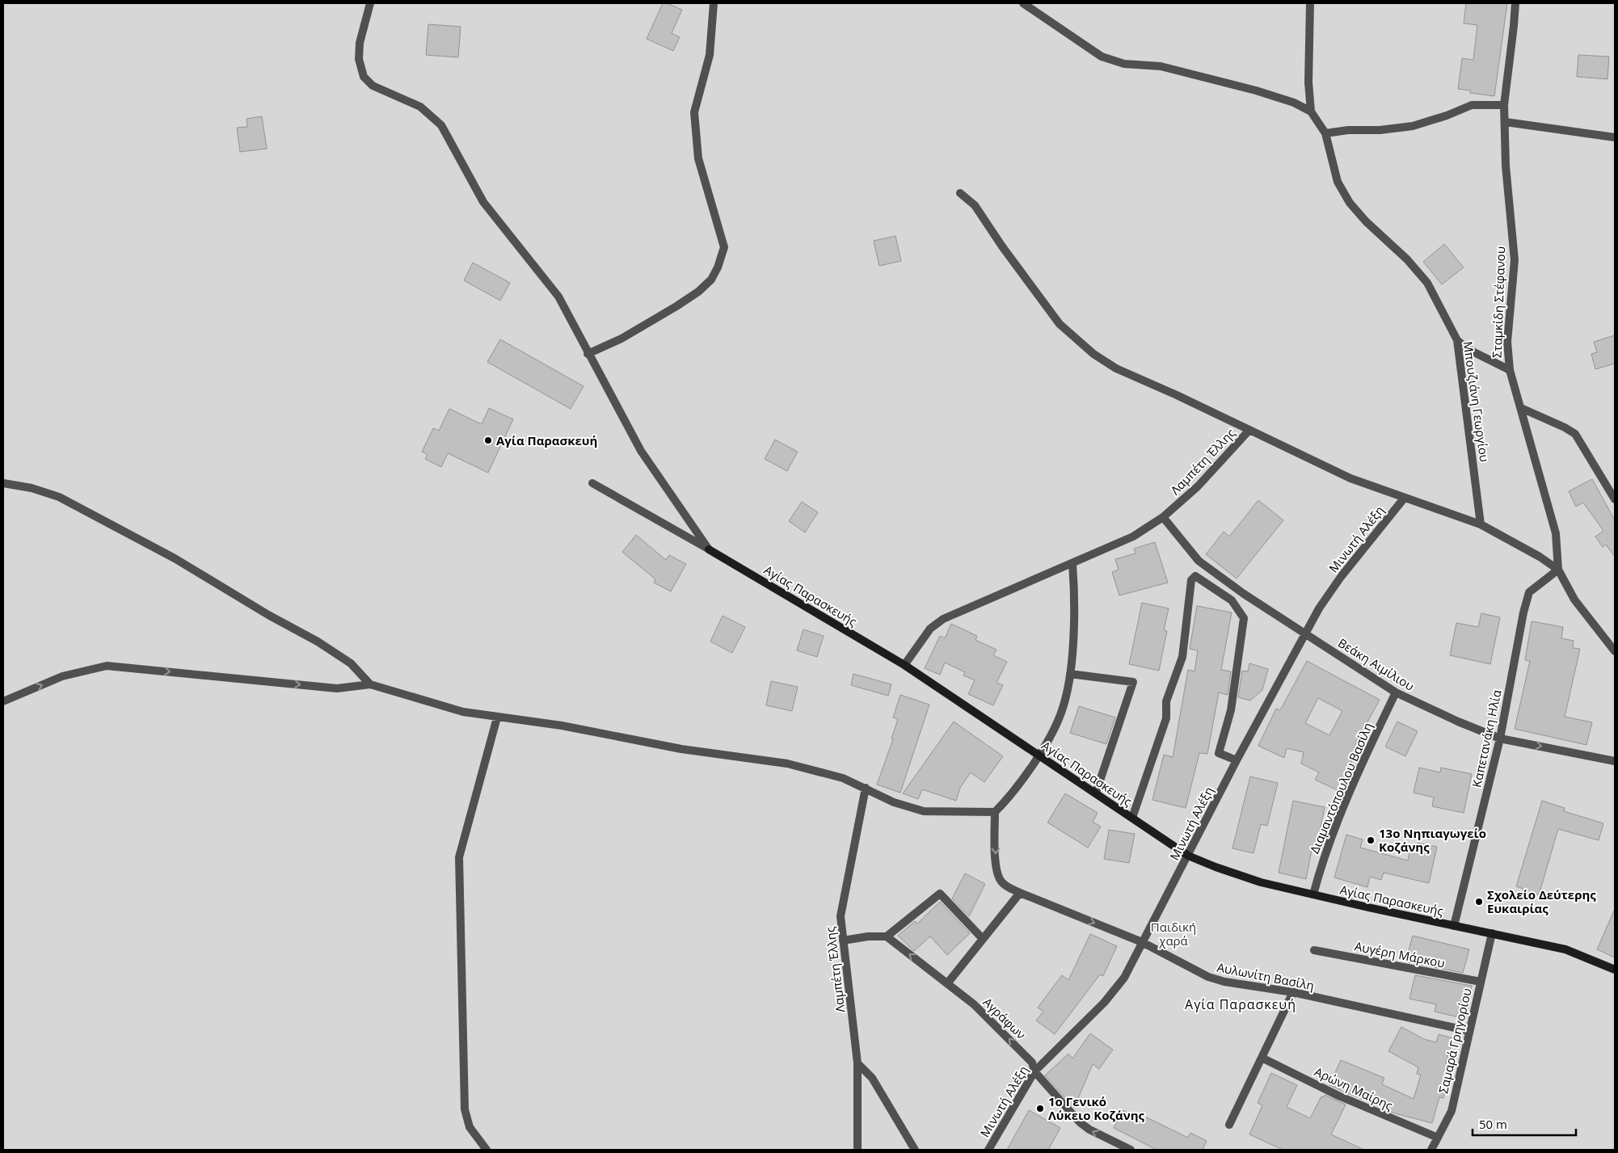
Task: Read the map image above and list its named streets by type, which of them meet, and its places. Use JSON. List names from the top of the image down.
{
  "streets": {
    "street": [
      "Σταμκίδη Στέφανου",
      "Μπουζιάνη Γεωργίου",
      "Λαμπέτη Έλλης",
      "Μινωτή Αλέξη",
      "Αγίας Παρασκευής",
      "Βεάκη Αιμίλιου",
      "Καπετανάκη Ηλία",
      "Διαμαντόπουλου Βασίλη",
      "Αυγέρη Μάρκου",
      "Αυλωνίτη Βασίλη",
      "Αγράφων",
      "Σαμαρά Γρηγορίου",
      "Αρώνη Μαίρης"
    ]
  },
  "crossings": [
    ["Σταμκίδη Στέφανου", "Λαμπέτη Έλλης"],
    ["Σταμκίδη Στέφανου", "Καπετανάκη Ηλία"],
    ["Μπουζιάνη Γεωργίου", "Λαμπέτη Έλλης"],
    ["Λαμπέτη Έλλης", "Μινωτή Αλέξη"],
    ["Λαμπέτη Έλλης", "Αγίας Παρασκευής"],
    ["Λαμπέτη Έλλης", "Βεάκη Αιμίλιου"],
    ["Λαμπέτη Έλλης", "Καπετανάκη Ηλία"],
    ["Μινωτή Αλέξη", "Αγίας Παρασκευής"],
    ["Μινωτή Αλέξη", "Βεάκη Αιμίλιου"],
    ["Μινωτή Αλέξη", "Αυλωνίτη Βασίλη"],
    ["Μινωτή Αλέξη", "Αγράφων"],
    ["Αγίας Παρασκευής", "Καπετανάκη Ηλία"],
    ["Αγίας Παρασκευής", "Διαμαντόπουλου Βασίλη"],
    ["Αγίας Παρασκευής", "Σαμαρά Γρηγορίου"],
    ["Βεάκη Αιμίλιου", "Καπετανάκη Ηλία"],
    ["Βεάκη Αιμίλιου", "Διαμαντόπουλου Βασίλη"],
    ["Αυγέρη Μάρκου", "Σαμαρά Γρηγορίου"],
    ["Αυλωνίτη Βασίλη", "Σαμαρά Γρηγορίου"],
    ["Σαμαρά Γρηγορίου", "Αρώνη Μαίρης"]
  ],
  "one_way": ["Αγράφων"],
  "districts": ["Αγία Παρασκευή"],
  "parks": ["Παιδική χαρά"],
  "places": [
    "Αγία Παρασκευή",
    "13ο Νηπιαγωγείο Κοζάνης",
    "Σχολείο Δεύτερης Ευκαιρίας",
    "1ο Γενικό Λύκειο Κοζάνης"
  ],
  "scale_bar": "50 m"
}
